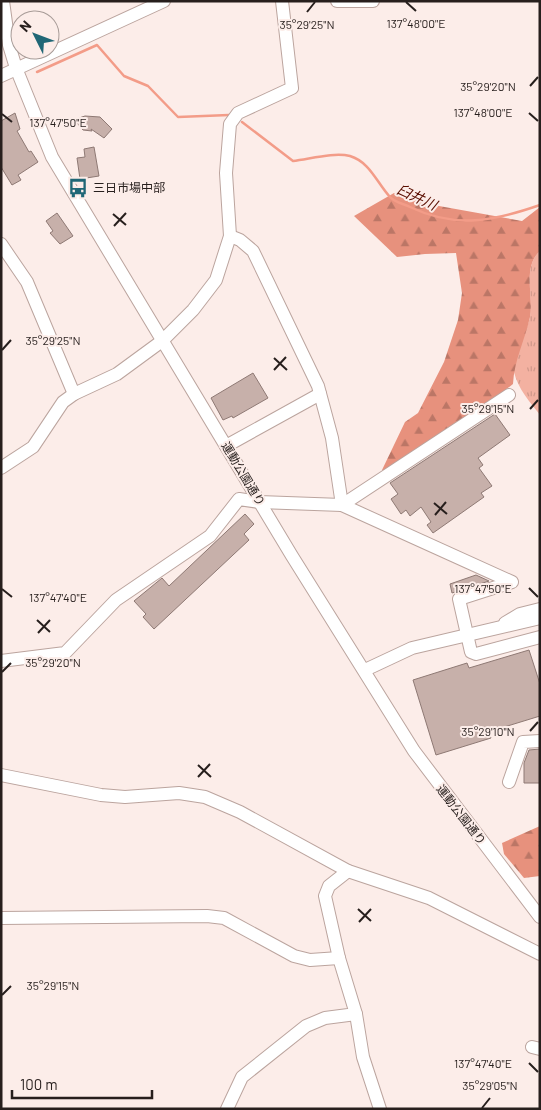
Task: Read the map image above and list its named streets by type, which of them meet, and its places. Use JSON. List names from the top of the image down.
{
  "streets": {
    "street": ["運動公園通り"]
  },
  "water": ["臼井川"],
  "places": {
    "bus stop": ["三日市場中部"]
  },
  "scale_bar": "100 m",
  "north": "top left",
  "coordinates": [
    "137°48'00\"E",
    "35°29'25\"N",
    "35°29'20\"N",
    "137°47'50\"E",
    "35°29'15\"N",
    "137°47'40\"E",
    "35°29'10\"N",
    "35°29'05\"N"
  ]
}
